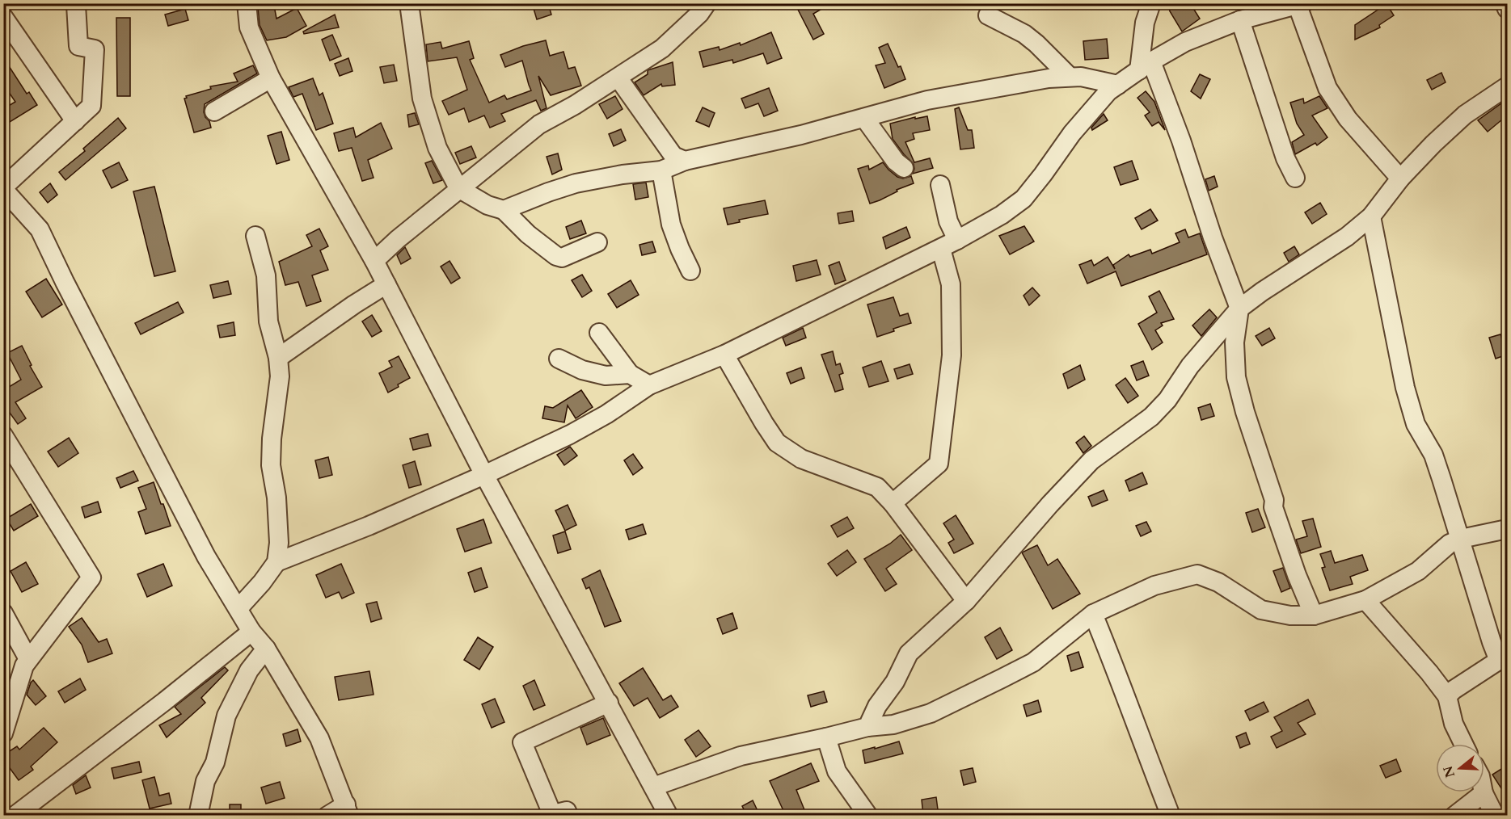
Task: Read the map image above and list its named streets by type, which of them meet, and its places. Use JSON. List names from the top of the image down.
{
  "north": "left"
}
